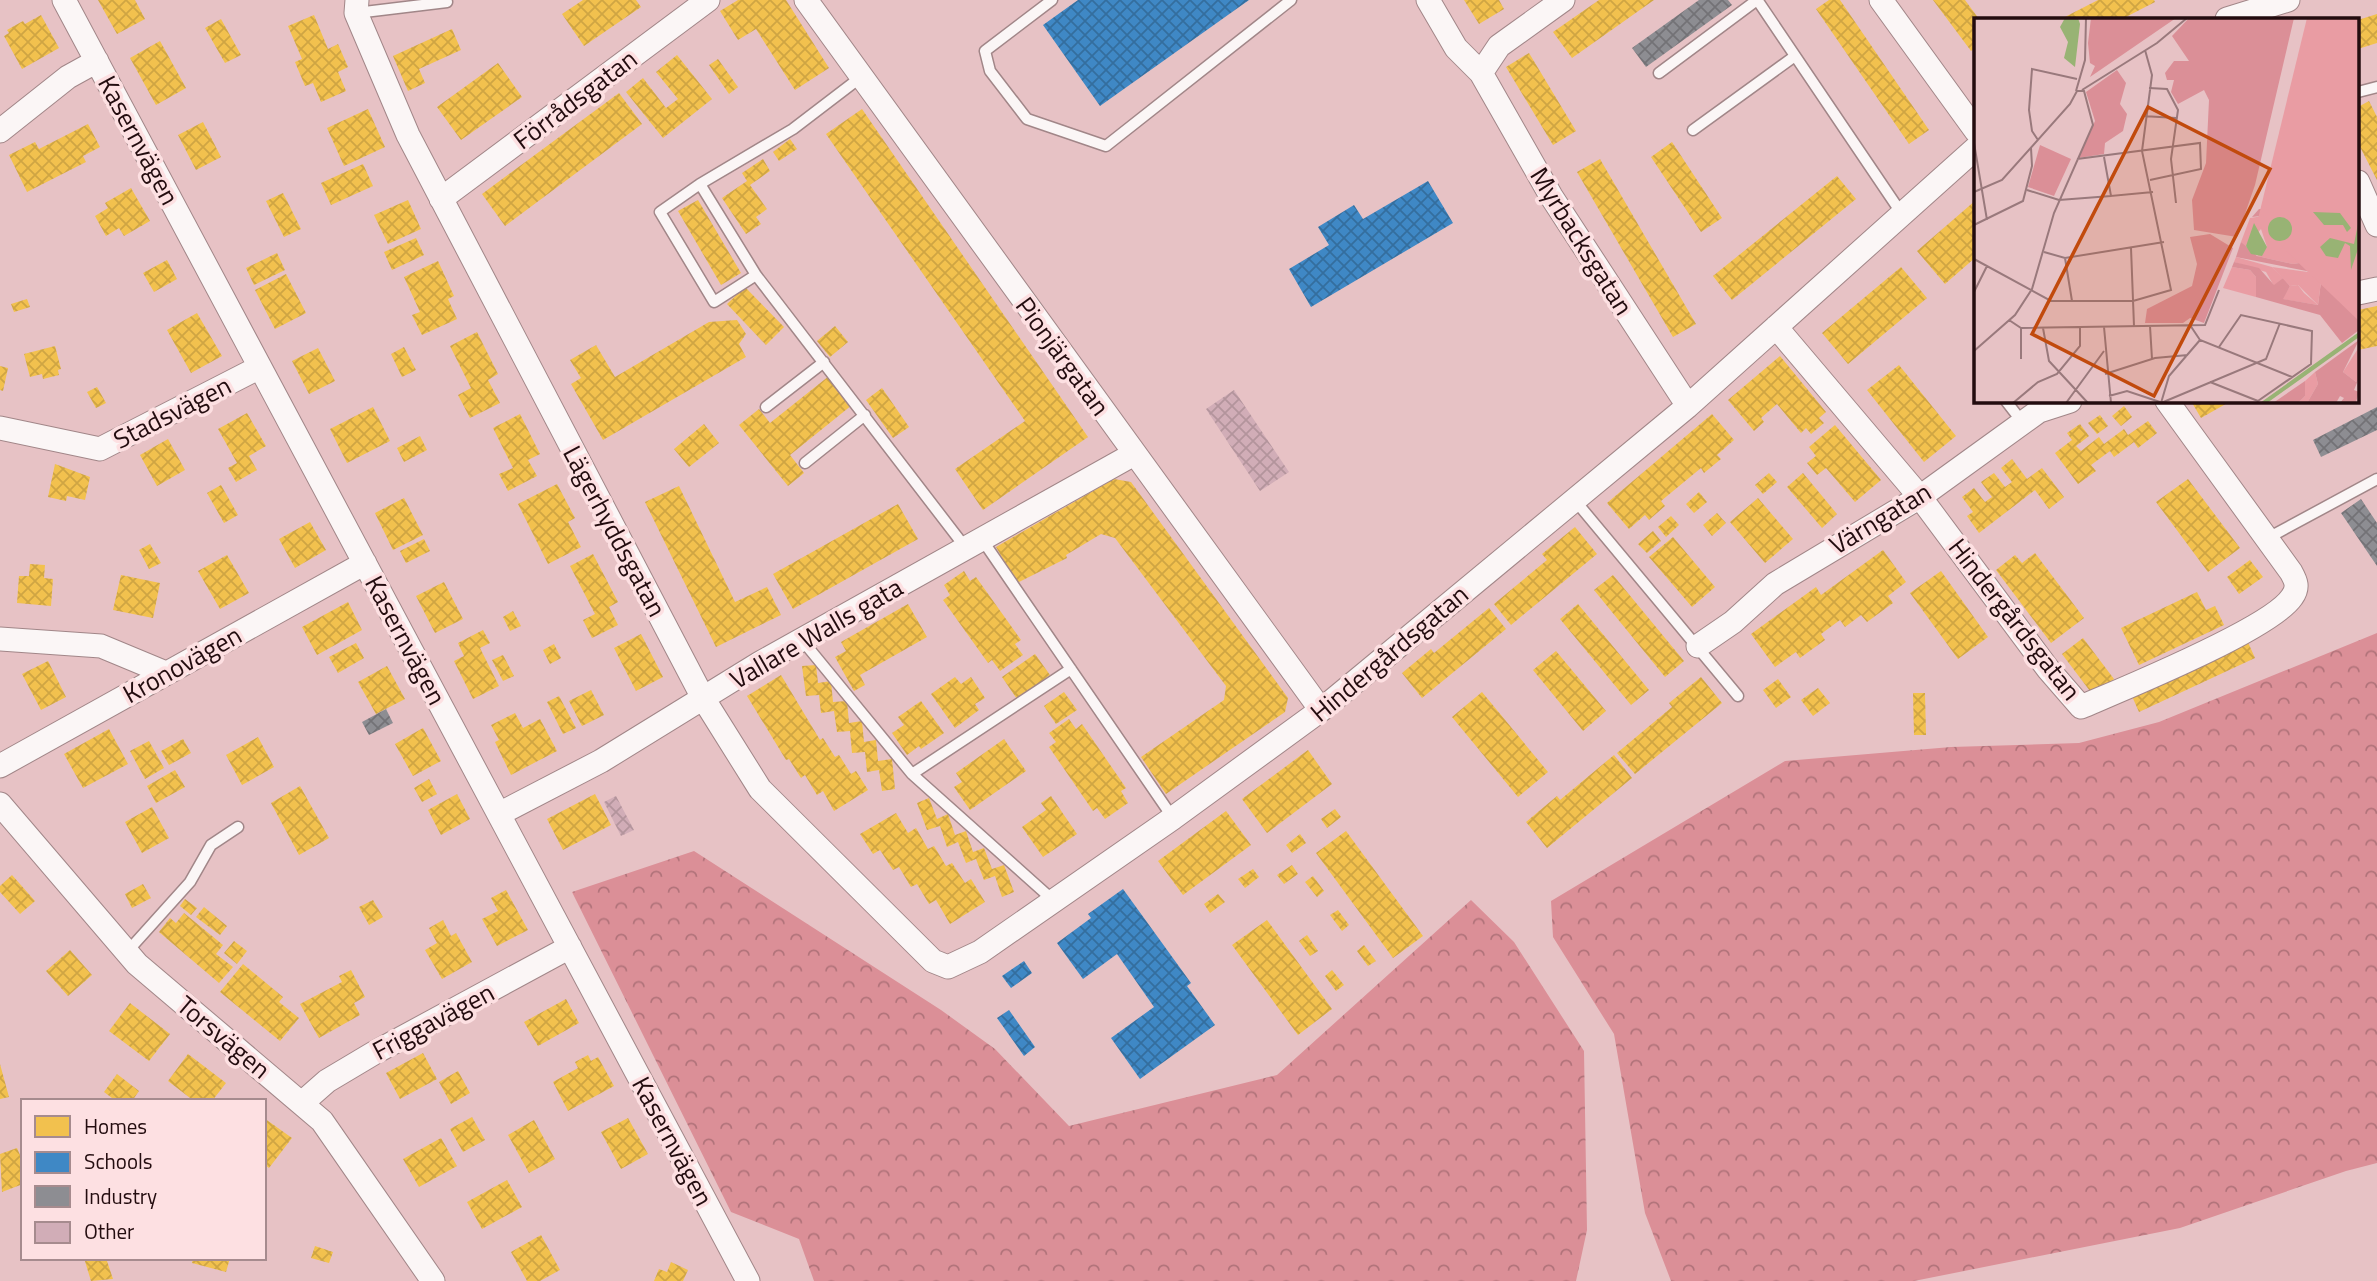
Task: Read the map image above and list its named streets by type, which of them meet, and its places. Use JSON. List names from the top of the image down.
{
  "streets": {
    "street": [
      "Förrådsgatan",
      "Kasernvägen",
      "Myrbacksgatan",
      "Pionjärgatan",
      "Stadsvägen",
      "Värngatan",
      "Lägerhyddsgatan",
      "Hindergårdsgatan",
      "Vallare Walls gata",
      "Kronovägen",
      "Friggavägen",
      "Torsvägen"
    ]
  },
  "crossings": [
    ["Förrådsgatan", "Lägerhyddsgatan"],
    ["Kasernvägen", "Stadsvägen"],
    ["Kasernvägen", "Vallare Walls gata"],
    ["Kasernvägen", "Kronovägen"],
    ["Kasernvägen", "Friggavägen"],
    ["Myrbacksgatan", "Hindergårdsgatan"],
    ["Pionjärgatan", "Hindergårdsgatan"],
    ["Pionjärgatan", "Vallare Walls gata"],
    ["Värngatan", "Hindergårdsgatan"],
    ["Lägerhyddsgatan", "Hindergårdsgatan"],
    ["Lägerhyddsgatan", "Vallare Walls gata"],
    ["Friggavägen", "Torsvägen"]
  ],
  "legend": [
    "Homes",
    "Schools",
    "Industry",
    "Other"
  ]
}
